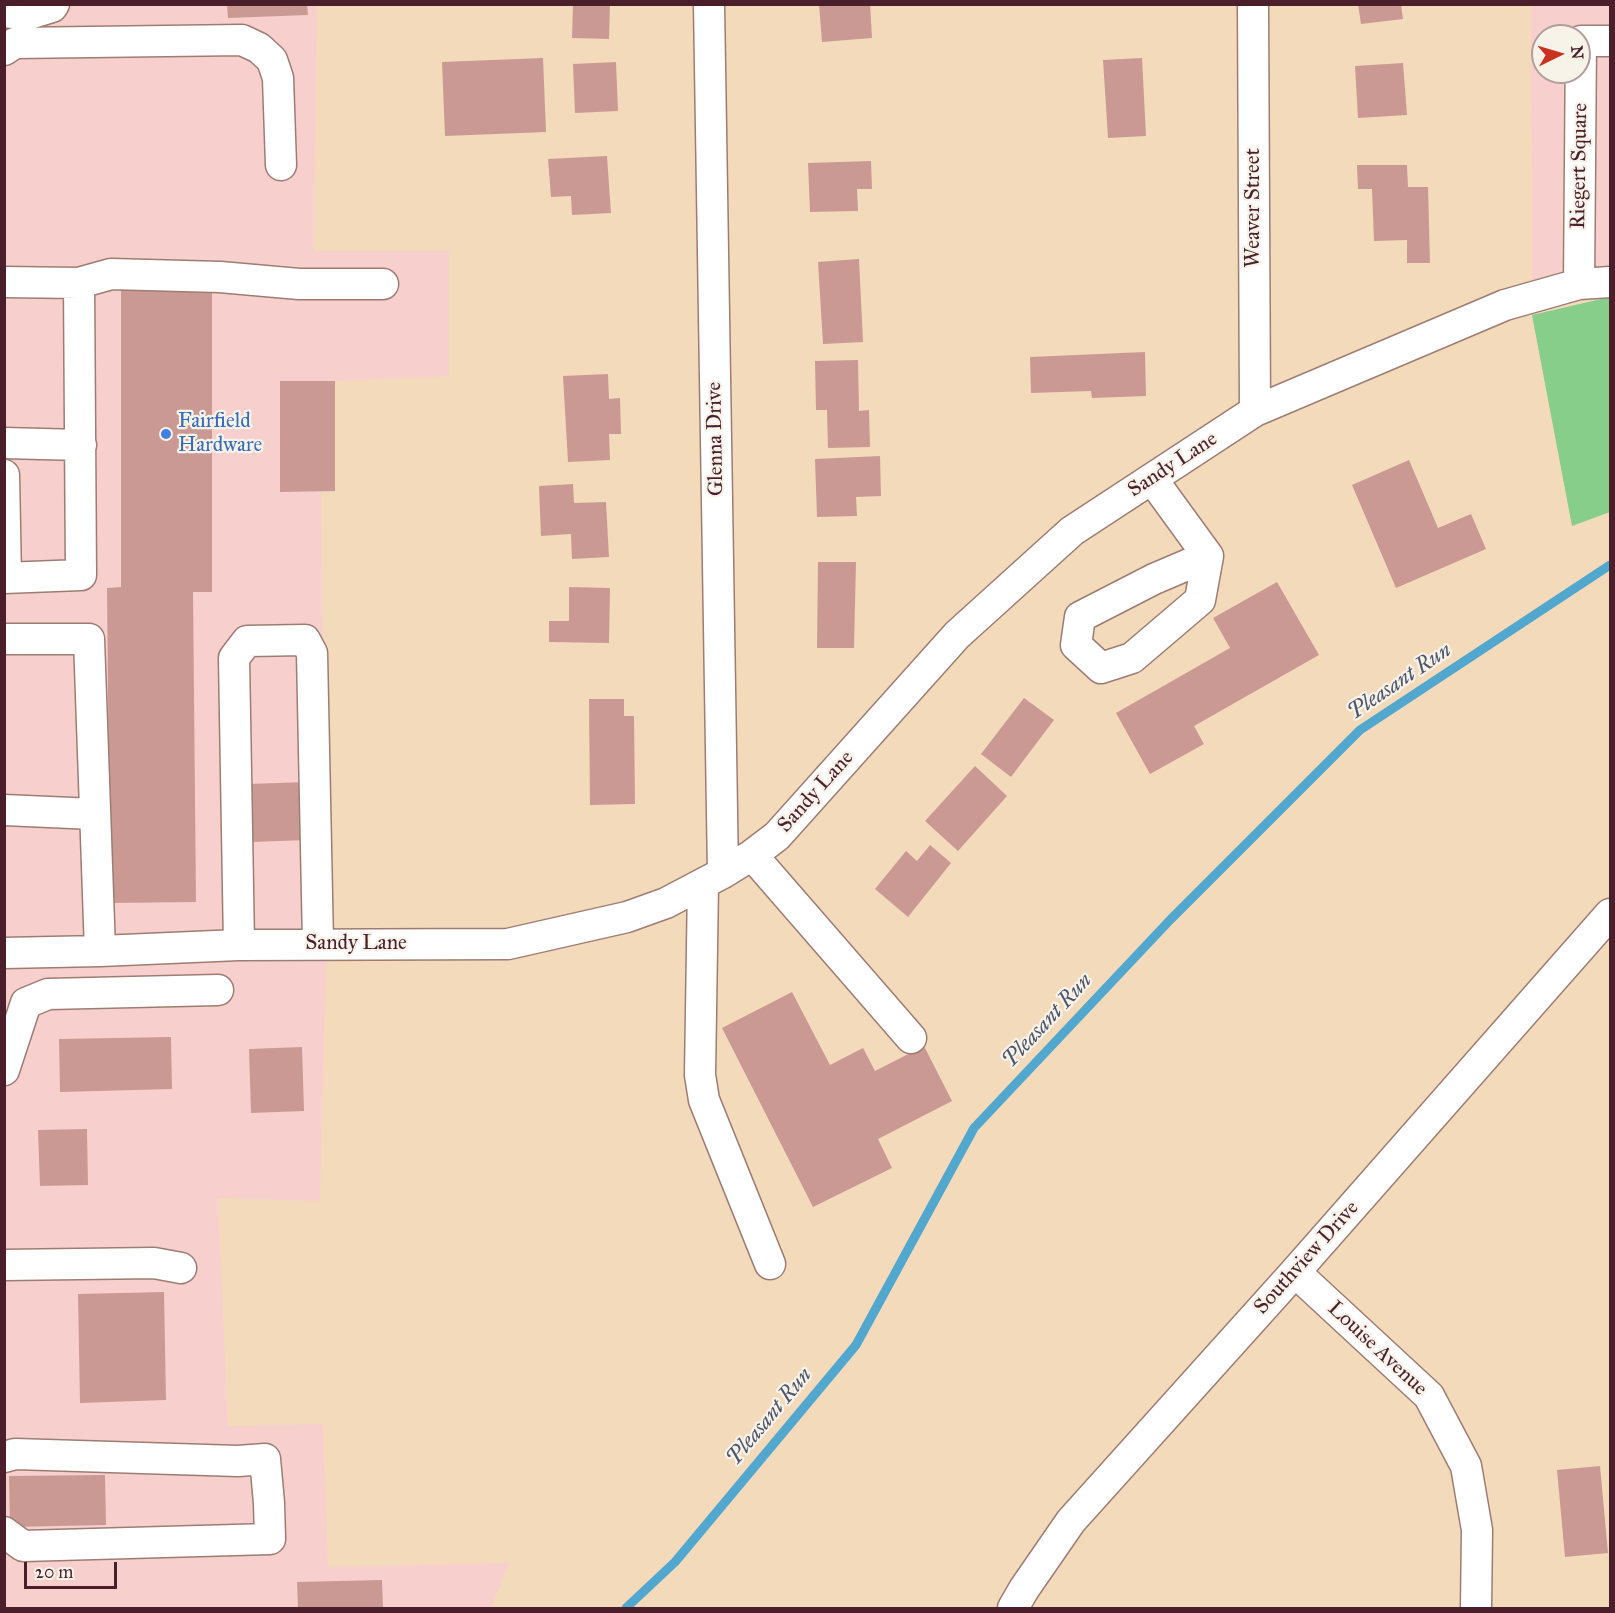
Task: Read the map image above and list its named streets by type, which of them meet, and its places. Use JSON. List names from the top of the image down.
{
  "streets": {
    "street": [
      "Riegert Square",
      "Weaver Street",
      "Glenna Drive",
      "Sandy Lane",
      "Southview Drive",
      "Louise Avenue"
    ]
  },
  "crossings": [
    ["Riegert Square", "Sandy Lane"],
    ["Weaver Street", "Sandy Lane"],
    ["Glenna Drive", "Sandy Lane"],
    ["Southview Drive", "Louise Avenue"]
  ],
  "water": ["Pleasant Run"],
  "places": ["Fairfield Hardware"],
  "scale_bar": "20 m",
  "north": "right"
}
